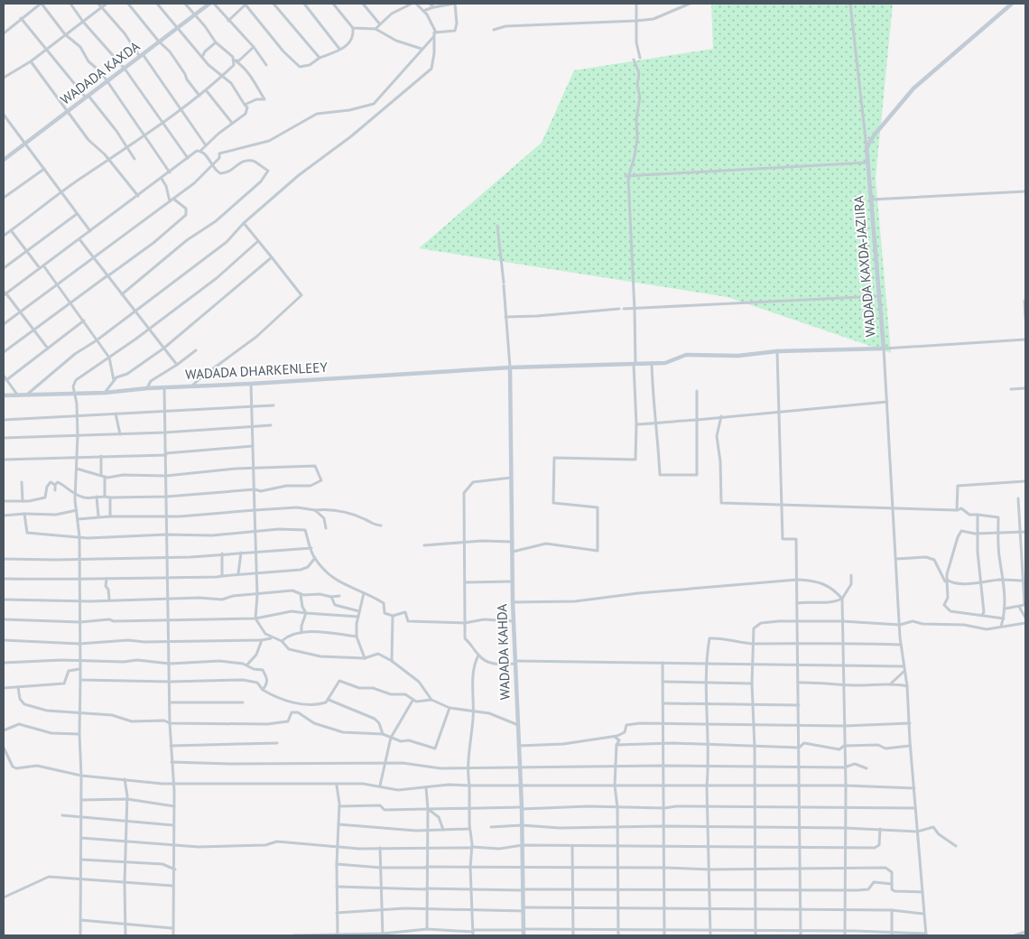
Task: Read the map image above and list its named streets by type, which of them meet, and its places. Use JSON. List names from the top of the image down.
{
  "streets": {
    "main road": [
      "WADADA KAXDA",
      "WADADA KAXDA-JAZIIRA",
      "WADADA DHARKENLEEY",
      "WADADA KAHDA"
    ]
  },
  "crossings": [
    ["WADADA KAXDA-JAZIIRA", "WADADA DHARKENLEEY"],
    ["WADADA KAXDA-JAZIIRA", "WADADA KAHDA"],
    ["WADADA DHARKENLEEY", "WADADA KAHDA"]
  ]
}
